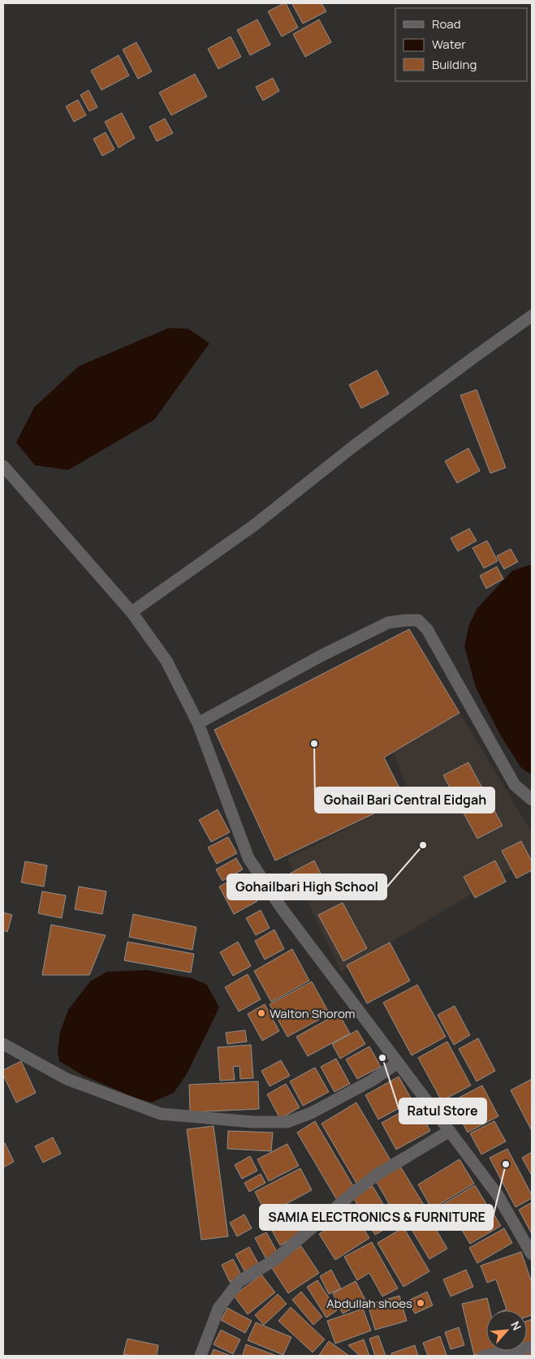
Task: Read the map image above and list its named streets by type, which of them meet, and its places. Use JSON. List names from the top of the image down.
{
  "places": [
    "Gohail Bari Central Eidgah",
    "Gohailbari High School",
    "Walton Shorom",
    "Ratul Store",
    "SAMIA ELECTRONICS & FURNITURE",
    "Abdullah shoes"
  ],
  "legend": ["Road", "Water", "Building"],
  "north": "top right"
}
